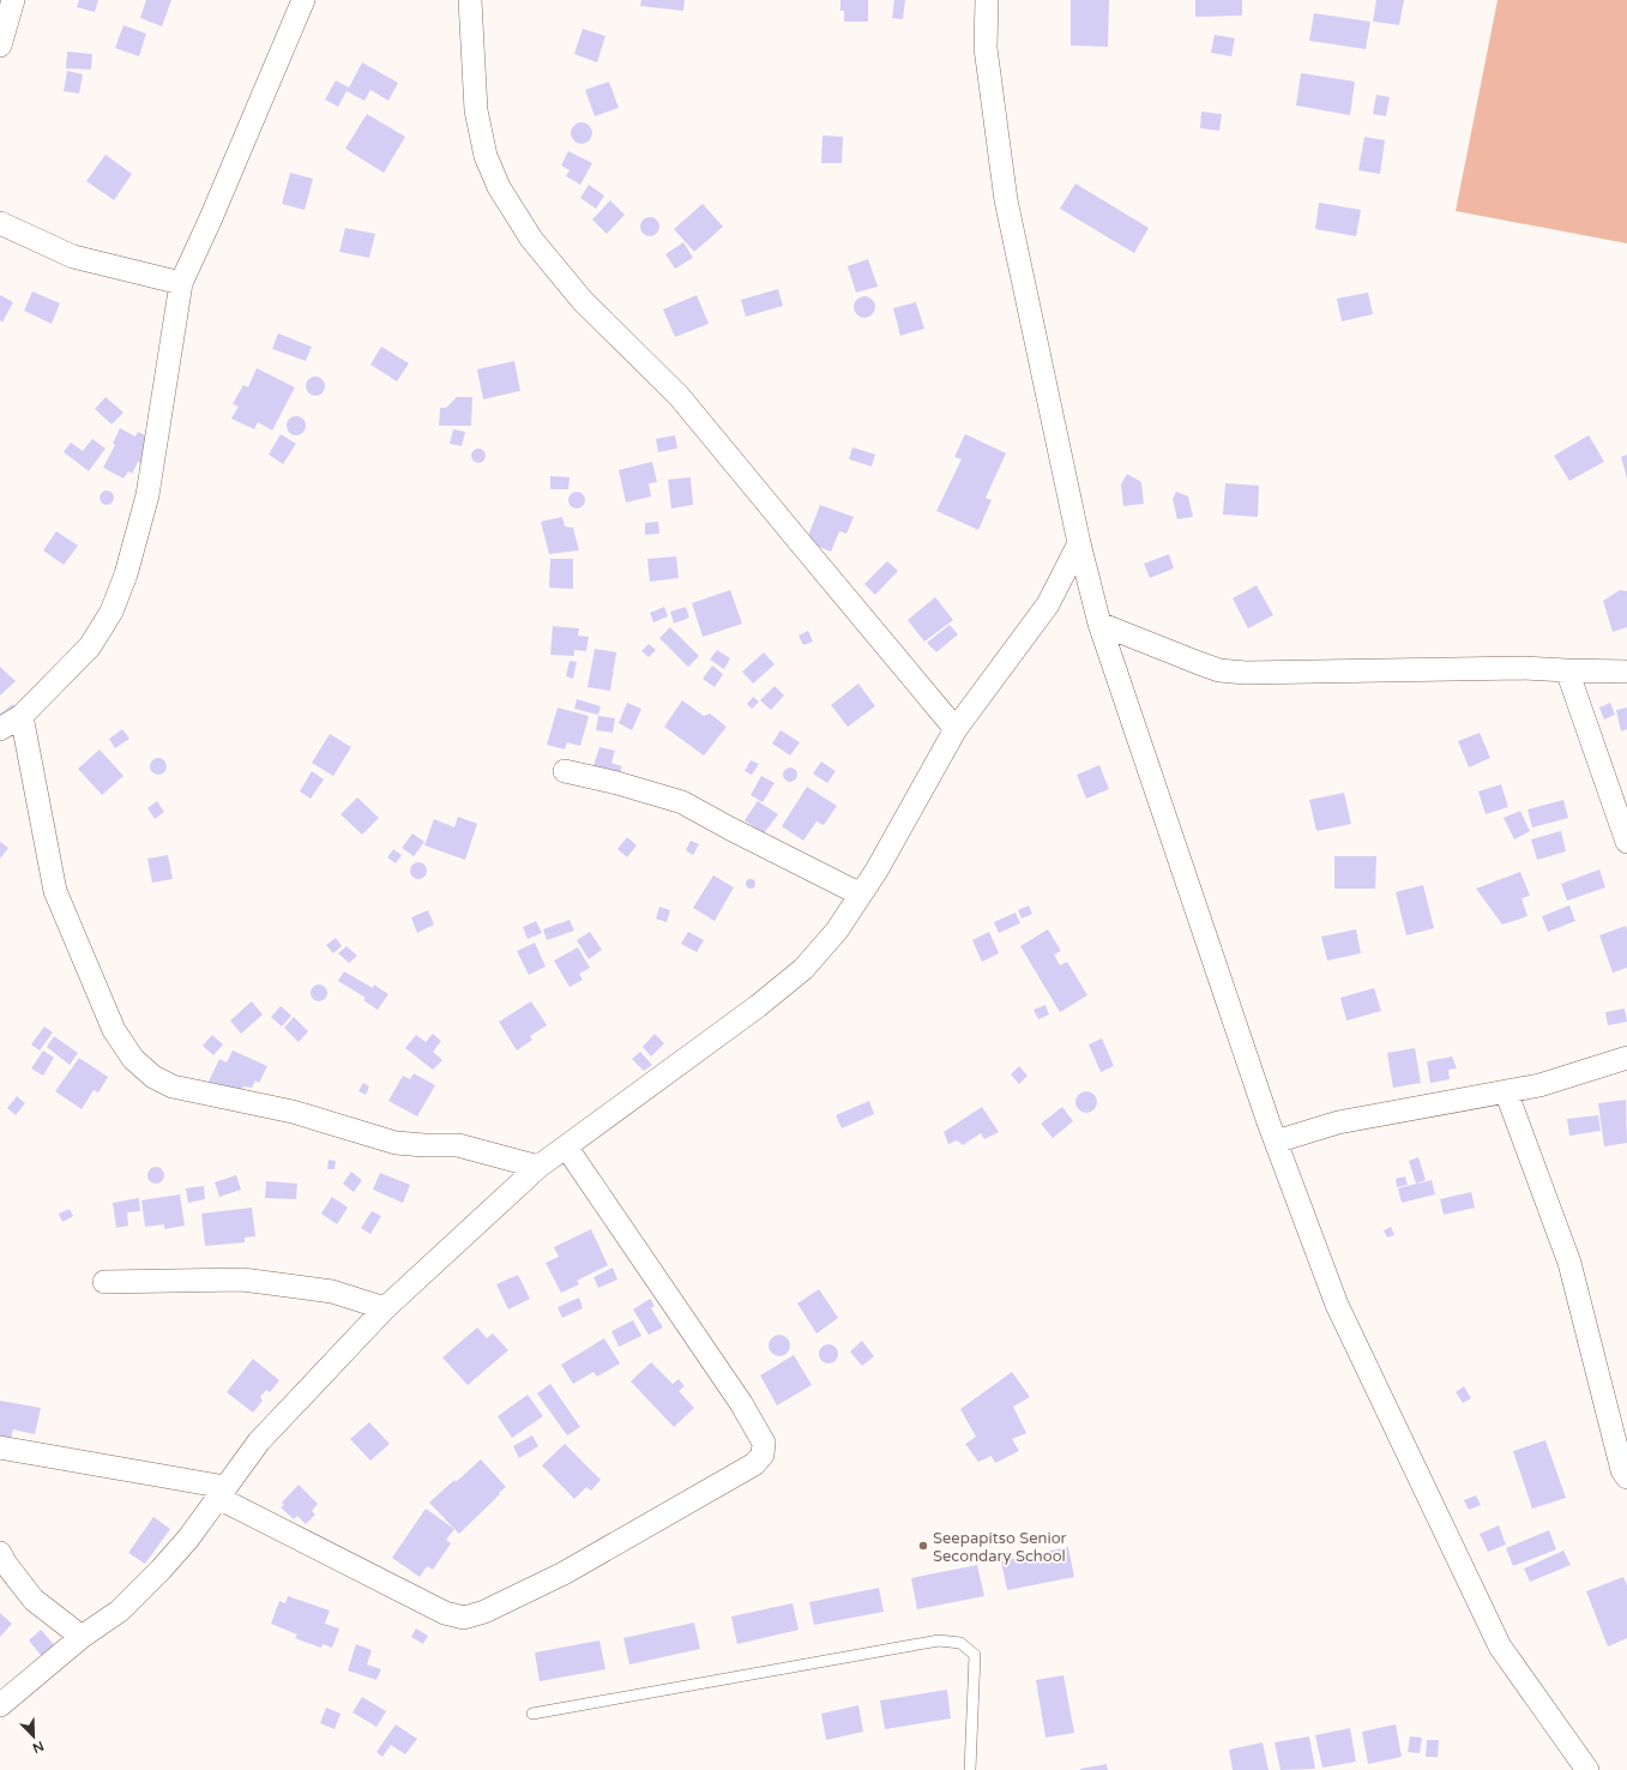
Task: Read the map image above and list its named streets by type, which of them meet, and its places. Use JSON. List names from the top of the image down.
{
  "places": ["Seepapitso Senior Secondary School"],
  "north": "bottom right"
}
